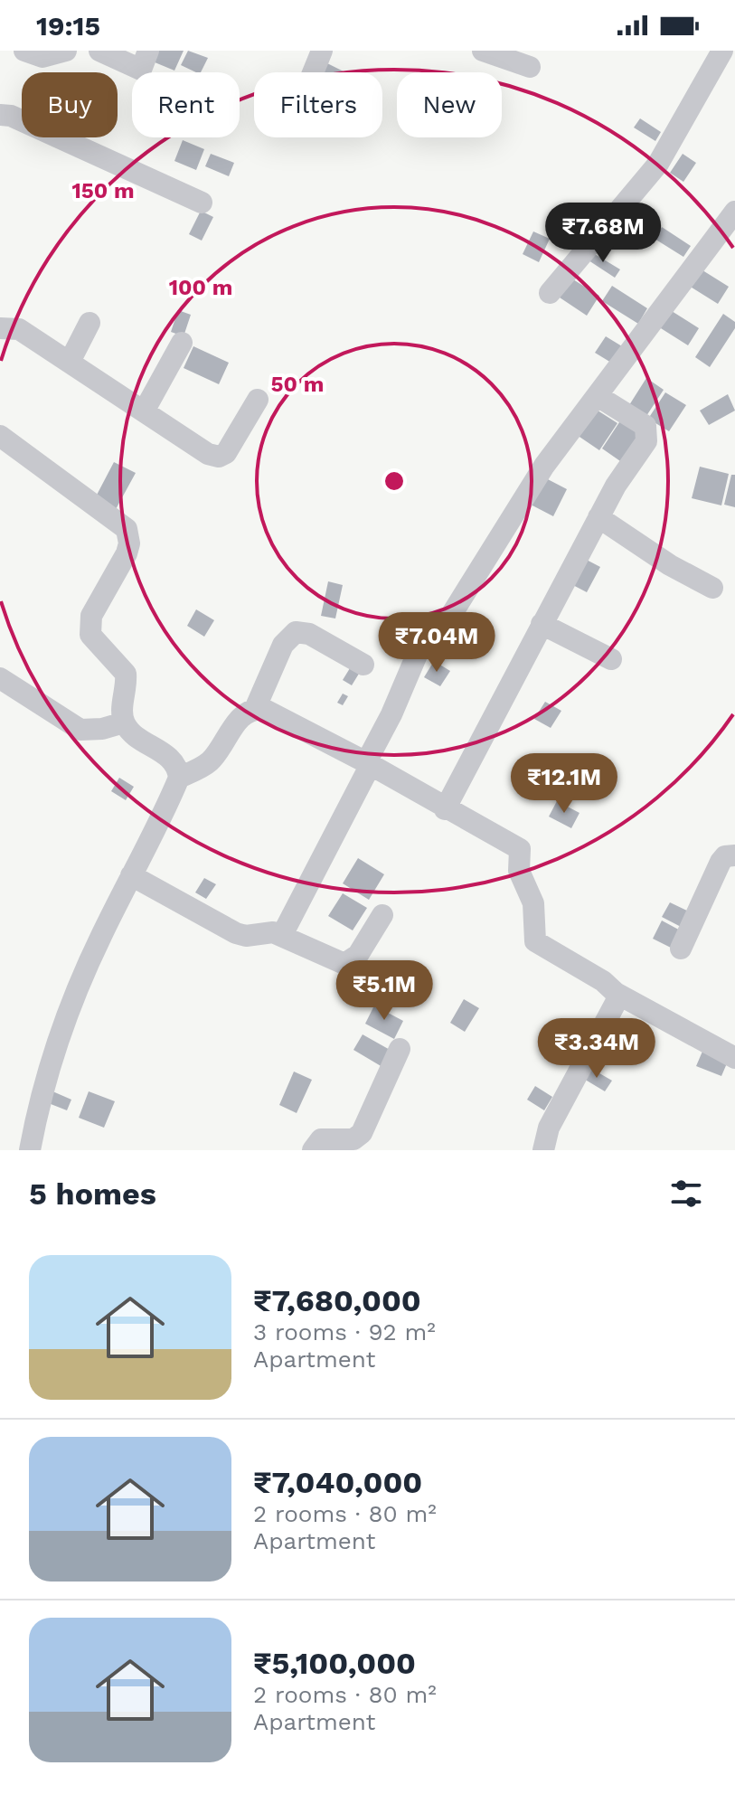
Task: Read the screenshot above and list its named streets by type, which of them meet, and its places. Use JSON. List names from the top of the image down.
{
  "page": {
    "status": "19:15",
    "chip": [
      "Buy",
      "Rent",
      "Filters",
      "New"
    ],
    "price": [
      "₹7.68M",
      "₹7.04M",
      "₹12.1M",
      "₹5.1M",
      "₹3.34M"
    ],
    "heading": "5 homes",
    "list": [
      {
        "name": "₹7,680,000",
        "note": "3 rooms · 92 m² · Apartment"
      },
      {
        "name": "₹7,040,000",
        "note": "2 rooms · 80 m² · Apartment"
      },
      {
        "name": "₹5,100,000",
        "note": "2 rooms · 80 m² · Apartment"
      }
    ]
  },
  "rings": ["150 m", "100 m", "50 m"]
}
